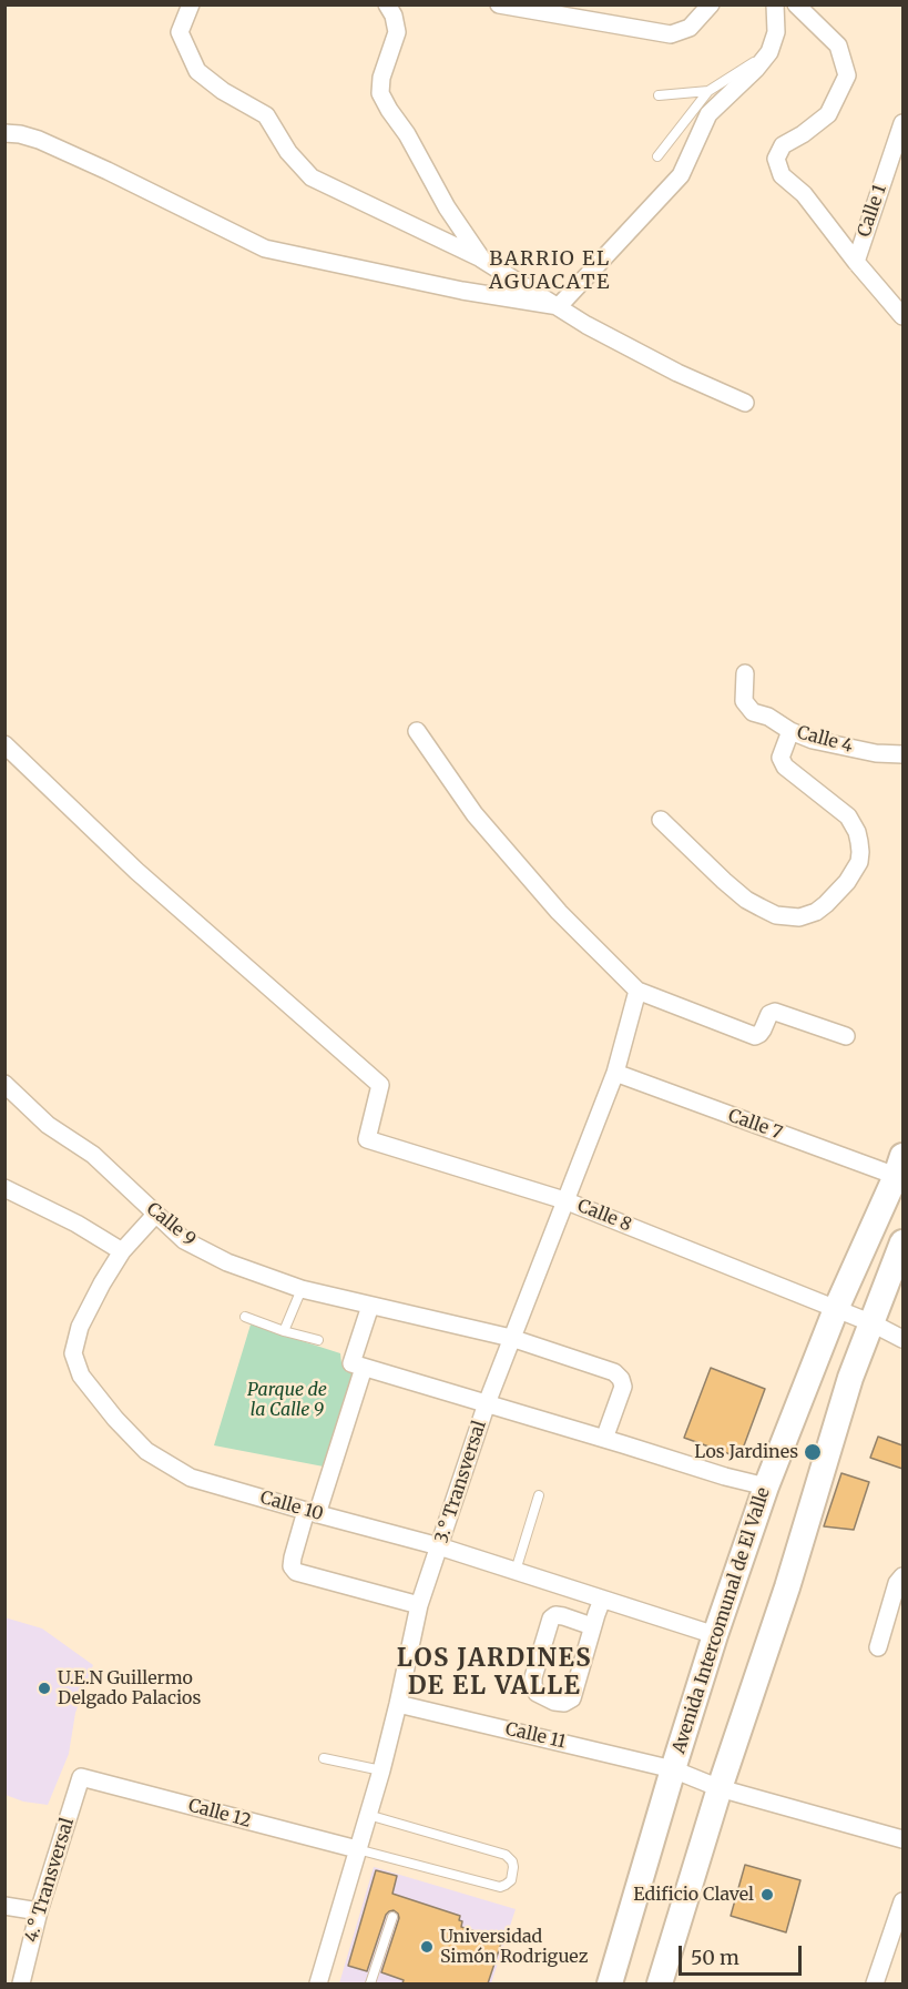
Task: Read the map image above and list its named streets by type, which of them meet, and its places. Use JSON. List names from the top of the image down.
{
  "streets": {
    "main road": ["Avenida Intercomunal de El Valle"],
    "street": [
      "Calle 1",
      "Calle 4",
      "Calle 7",
      "Calle 8",
      "Calle 9",
      "3.° Transversal",
      "Calle 10",
      "Calle 11",
      "Calle 12",
      "4.° Transversal"
    ]
  },
  "crossings": [
    ["Calle 7", "3.° Transversal"],
    ["Calle 7", "Avenida Intercomunal de El Valle"],
    ["Calle 8", "3.° Transversal"],
    ["Calle 8", "Avenida Intercomunal de El Valle"],
    ["Calle 9", "3.° Transversal"],
    ["Calle 9", "Calle 10"],
    ["3.° Transversal", "Calle 10"],
    ["3.° Transversal", "Calle 11"],
    ["3.° Transversal", "Calle 12"],
    ["Calle 10", "Avenida Intercomunal de El Valle"],
    ["Avenida Intercomunal de El Valle", "Calle 11"],
    ["Calle 12", "4.° Transversal"]
  ],
  "districts": ["BARRIO EL AGUACATE", "LOS JARDINES DE EL VALLE"],
  "parks": ["Parque de la Calle 9"],
  "places": [
    "Los Jardines",
    "U.E.N Guillermo Delgado Palacios",
    "Edificio Clavel",
    "Universidad Simón Rodriguez"
  ],
  "scale_bar": "50 m"
}
